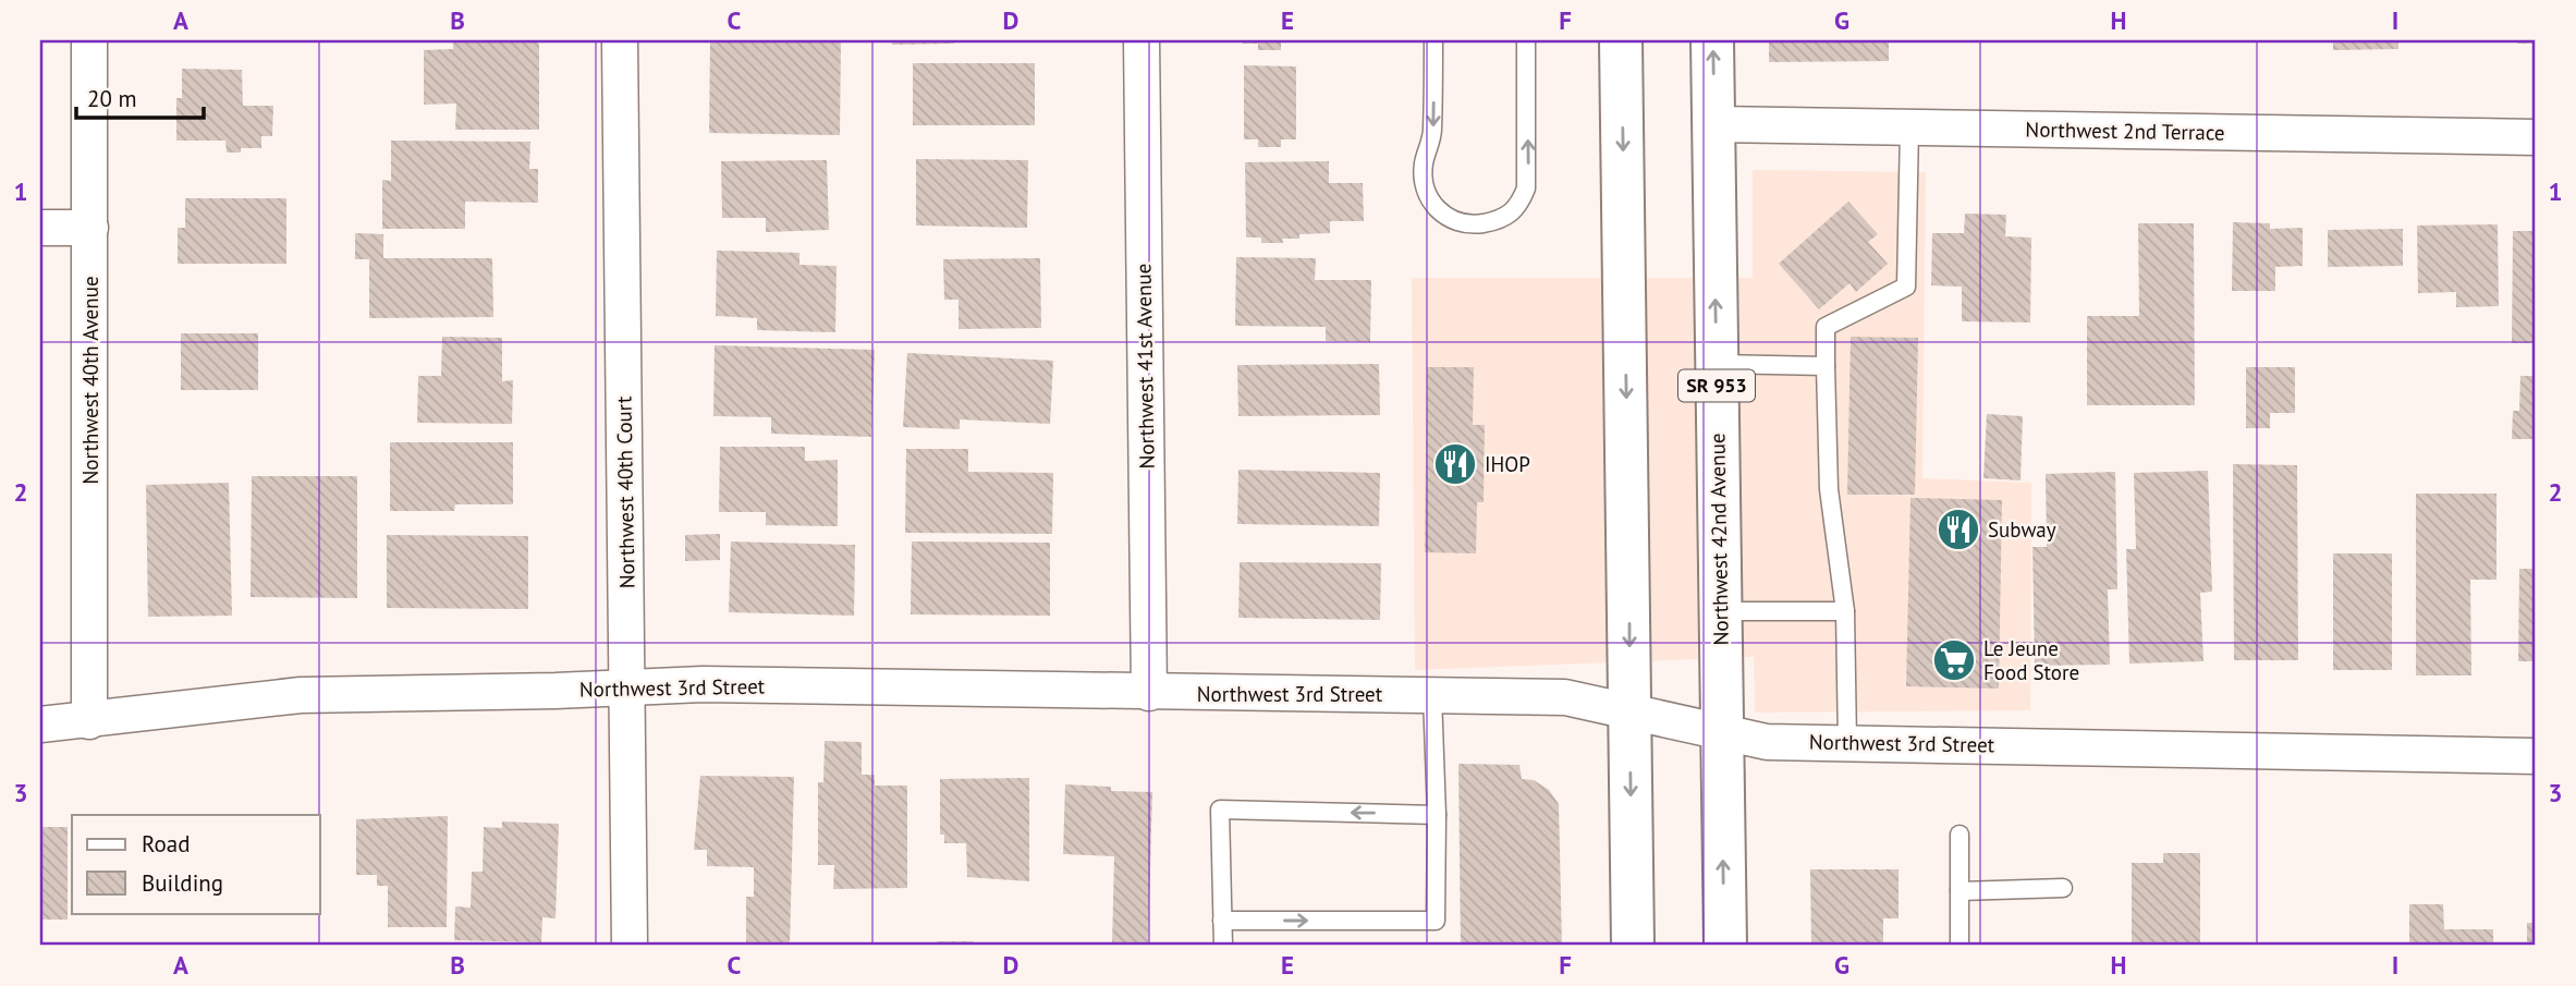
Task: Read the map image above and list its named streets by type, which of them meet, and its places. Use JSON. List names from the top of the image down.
{
  "streets": {
    "main road": ["SR 953", "Northwest 42nd Avenue"],
    "street": [
      "Northwest 2nd Terrace",
      "Northwest 41st Avenue",
      "Northwest 40th Avenue",
      "Northwest 40th Court",
      "Northwest 3rd Street"
    ]
  },
  "crossings": [
    ["Northwest 2nd Terrace", "Northwest 42nd Avenue"],
    ["Northwest 41st Avenue", "Northwest 3rd Street"],
    ["Northwest 40th Avenue", "Northwest 3rd Street"],
    ["Northwest 40th Court", "Northwest 3rd Street"],
    ["Northwest 42nd Avenue", "Northwest 3rd Street"]
  ],
  "places": {
    "restaurant": ["IHOP", "Subway"],
    "supermarket": ["Le Jeune Food Store"]
  },
  "legend": ["Road", "Building"],
  "scale_bar": "20 m",
  "grid": {
    "columns": [
      "A",
      "B",
      "C",
      "D",
      "E",
      "F",
      "G",
      "H",
      "I"
    ],
    "rows": ["1", "2", "3"]
  }
}
